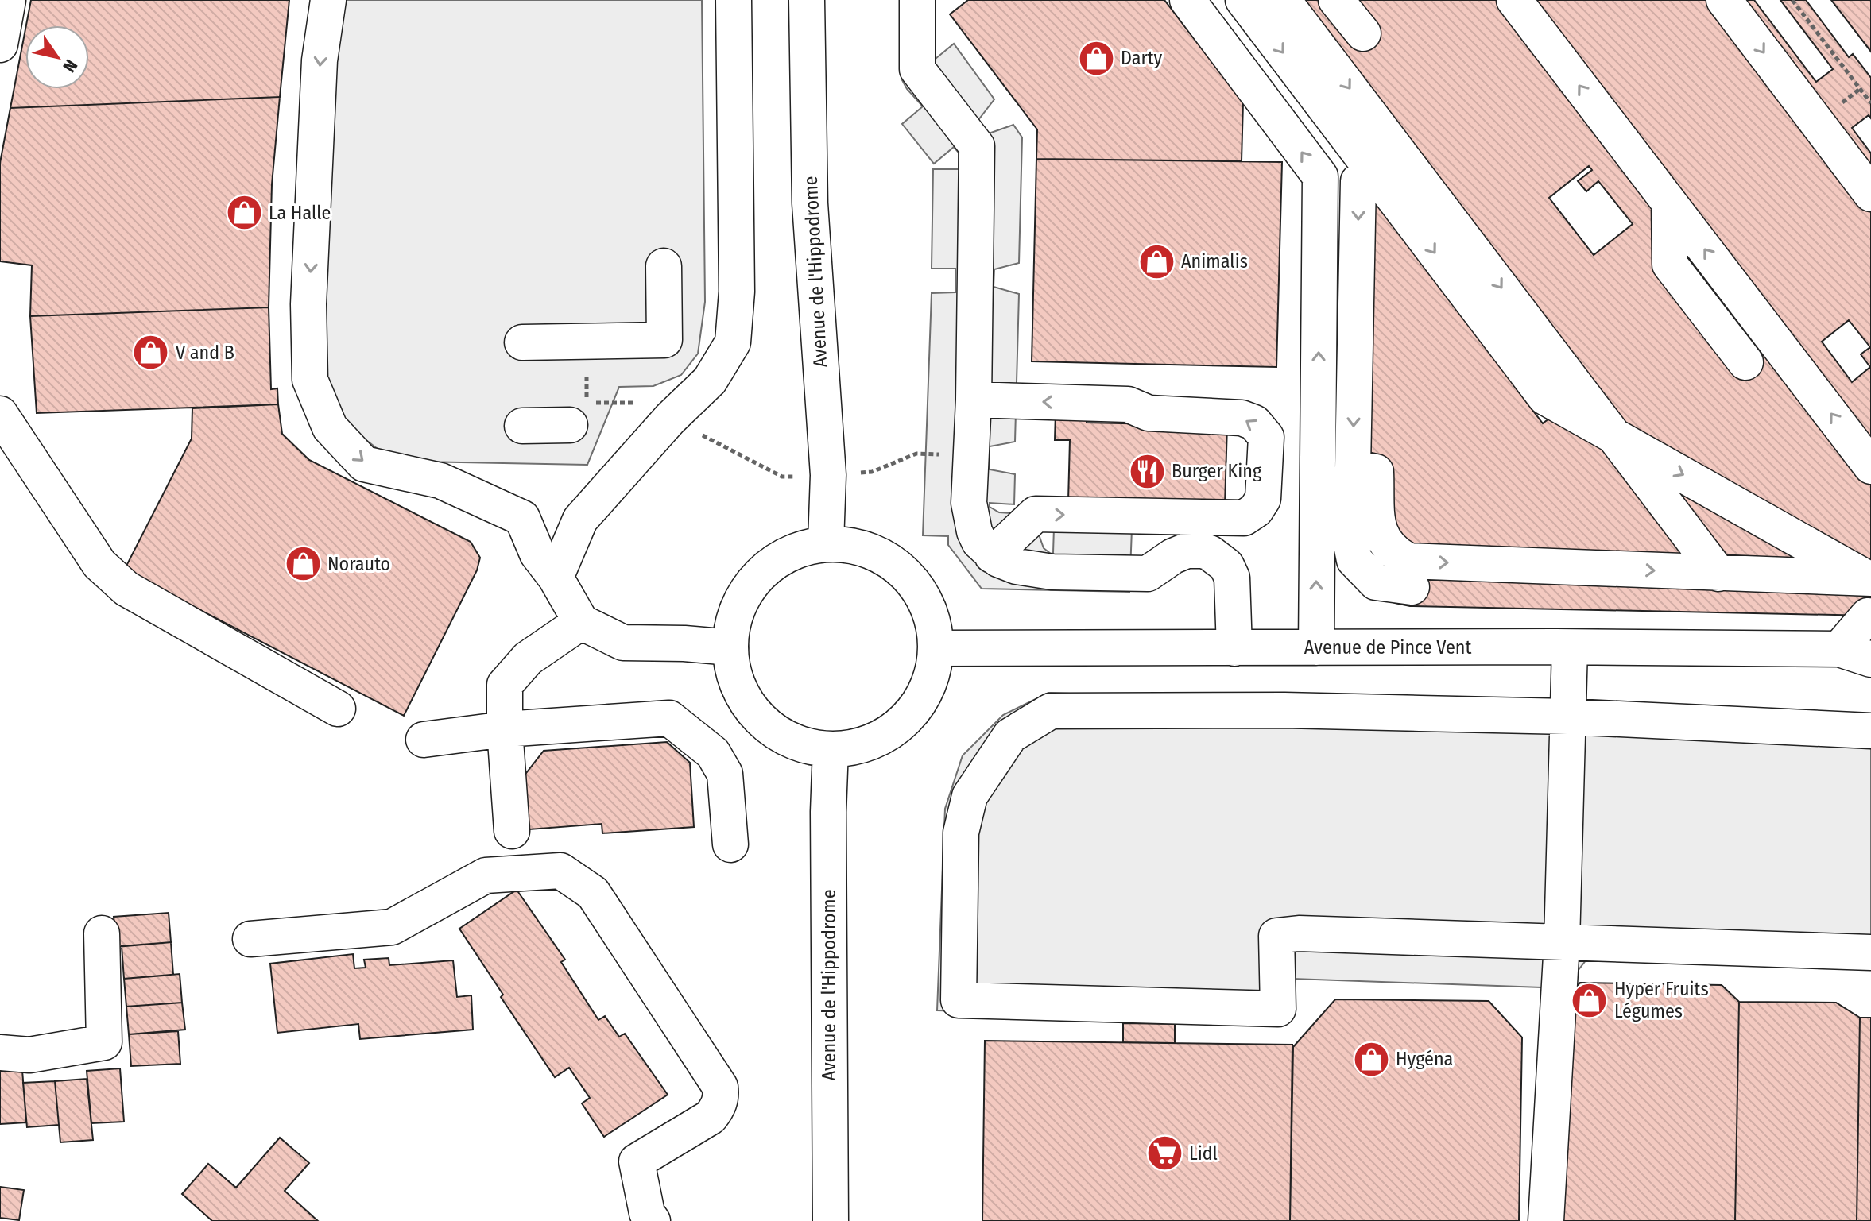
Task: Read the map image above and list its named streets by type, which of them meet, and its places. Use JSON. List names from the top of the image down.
{
  "streets": {
    "street": ["Avenue de l'Hippodrome", "Avenue de Pince Vent"]
  },
  "crossings": [
    ["Avenue de l'Hippodrome", "Avenue de Pince Vent"]
  ],
  "places": {
    "shop": [
      "Darty",
      "La Halle",
      "Animalis",
      "V and B",
      "Norauto",
      "Hyper Fruits Légumes",
      "Hygéna"
    ],
    "restaurant": ["Burger King"],
    "supermarket": ["Lidl"]
  },
  "north": "bottom right"
}
